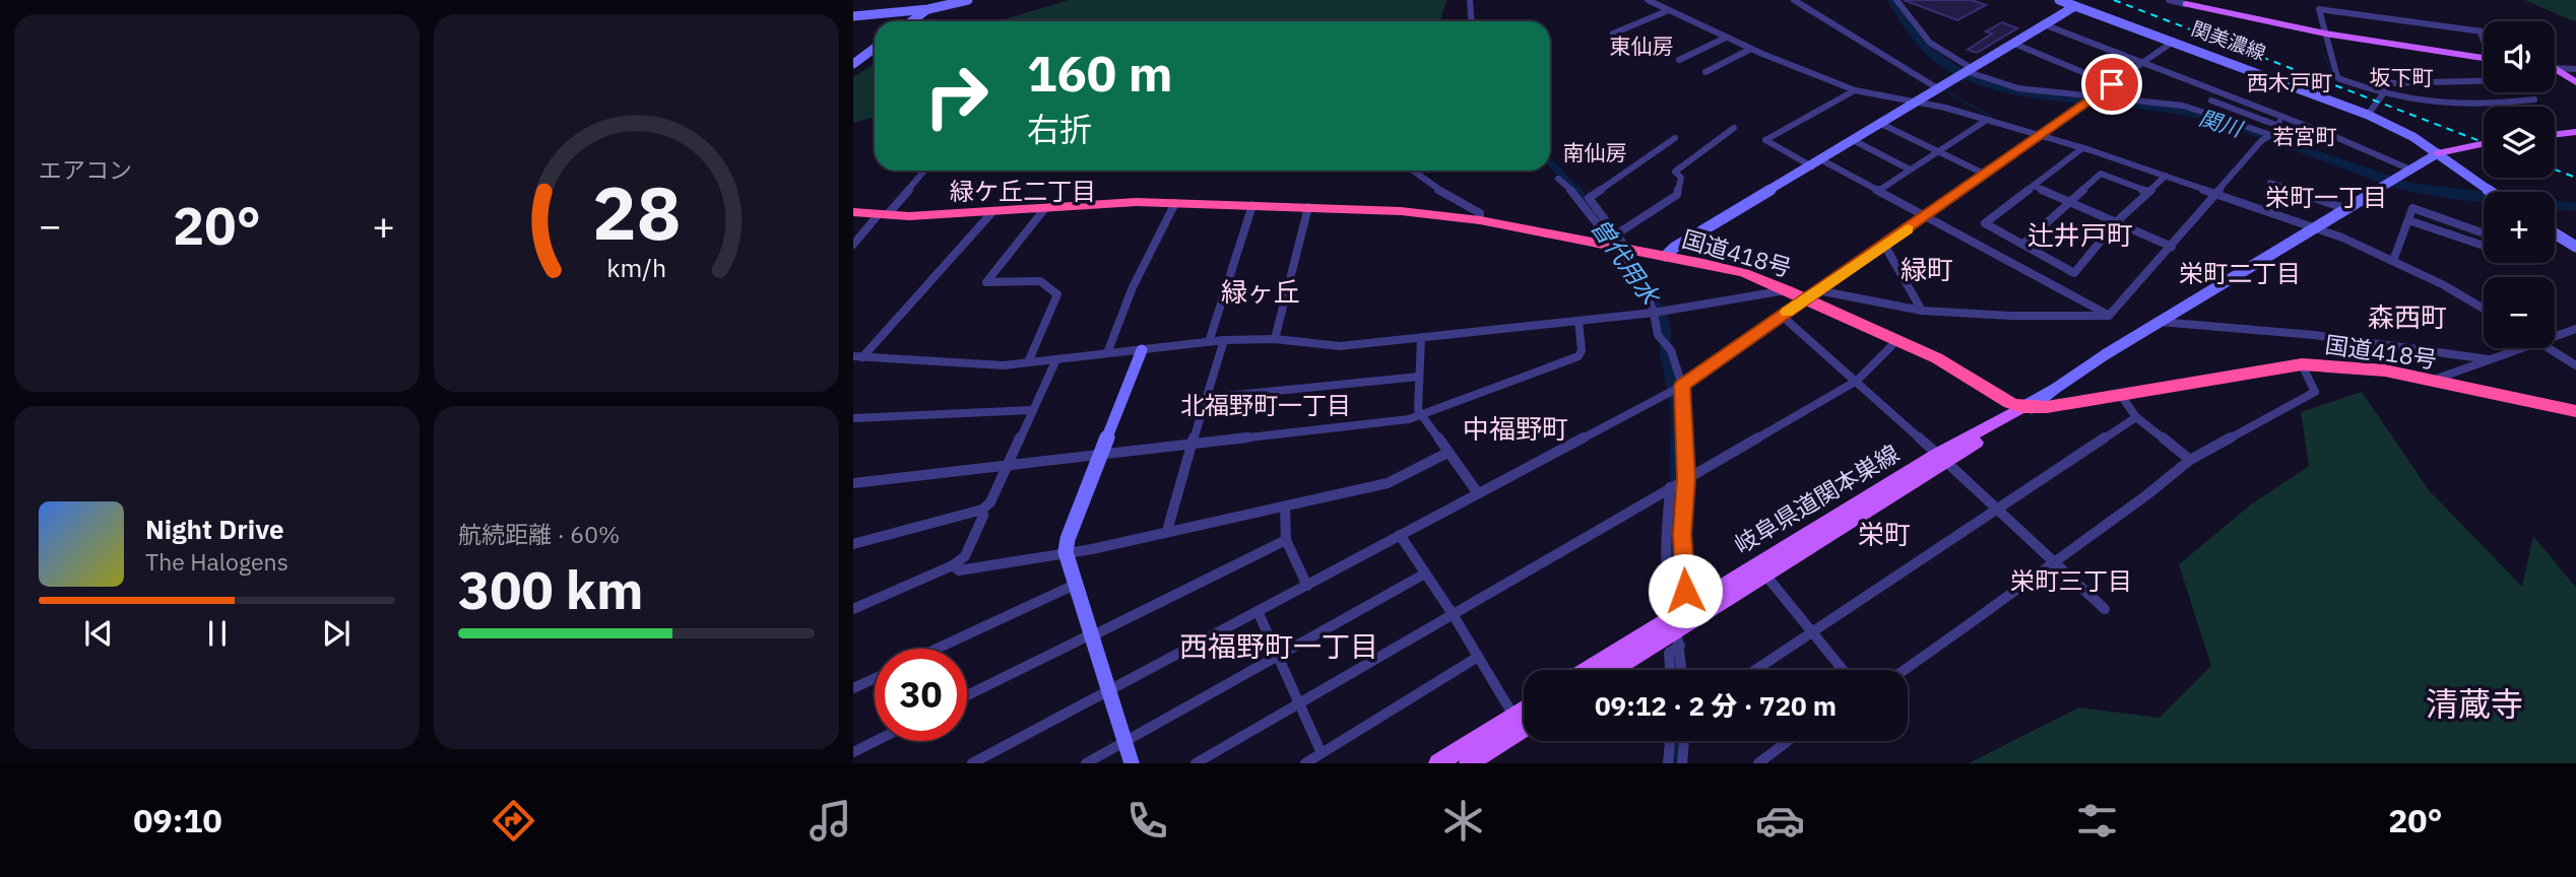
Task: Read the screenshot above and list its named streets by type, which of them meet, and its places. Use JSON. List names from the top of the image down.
{
  "streets": {
    "highway": ["国道418号"],
    "main road": ["岐阜県道関本巣線"],
    "street": ["関美濃線"]
  },
  "crossings": [
    ["国道418号", "岐阜県道関本巣線"]
  ],
  "districts": [
    "東仙房",
    "坂下町",
    "西木戸町",
    "若宮町",
    "南仙房",
    "緑ケ丘二丁目",
    "栄町一丁目",
    "辻井戸町",
    "緑町",
    "栄町二丁目",
    "緑ヶ丘",
    "森西町",
    "北福野町一丁目",
    "中福野町",
    "栄町",
    "栄町三丁目",
    "西福野町一丁目",
    "清蔵寺"
  ],
  "water": ["関川", "曽代用水"],
  "page": {
    "tile": [
      "エアコン",
      ["航続距離 · 60%", "300 km"]
    ],
    "map_buttons": ["+", "−"],
    "turn": ["160 m", "右折"],
    "heat": ["−", "20°", "+"],
    "song": ["Night Drive", "The Halogens"],
    "limit": "30",
    "trip": "09:12 · 2 分 · 720 m",
    "tabs": ["09:10", "20°"],
    "gauge": ["28", "km/h"]
  }
}
